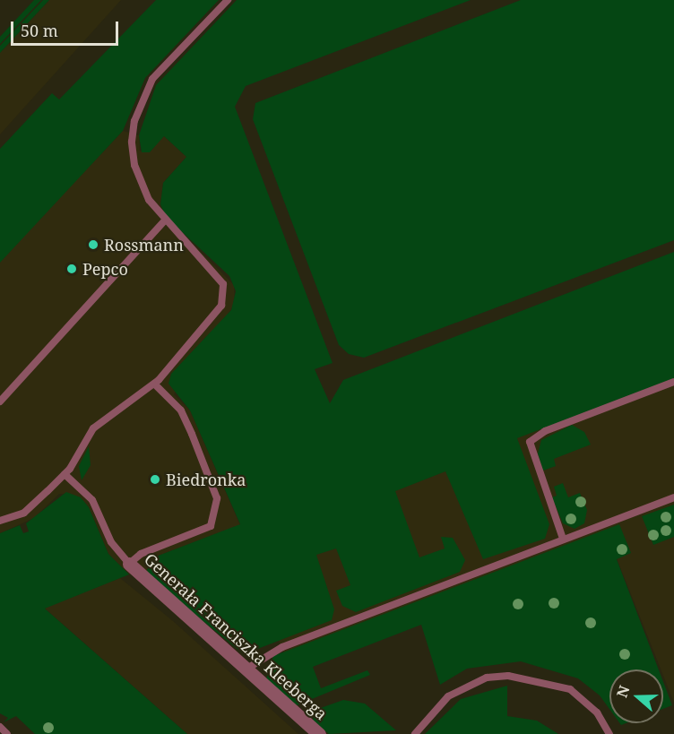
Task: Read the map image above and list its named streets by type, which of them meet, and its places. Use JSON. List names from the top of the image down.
{
  "streets": {
    "street": ["Generała Franciszka Kleeberga"]
  },
  "places": ["Rossmann", "Pepco", "Biedronka"],
  "scale_bar": "50 m",
  "north": "left"
}
